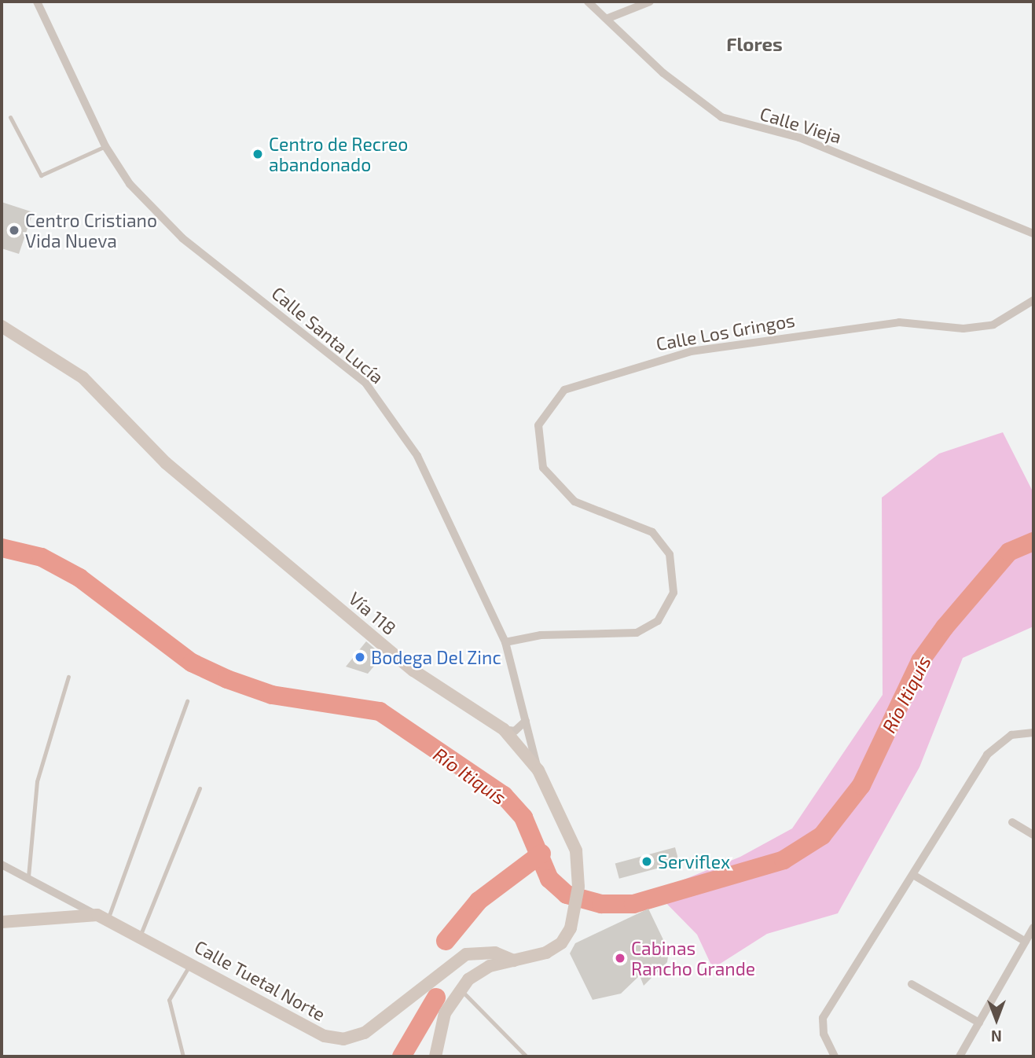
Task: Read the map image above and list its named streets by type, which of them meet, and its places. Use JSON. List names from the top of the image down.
{
  "streets": {
    "main road": ["Vía 118", "Calle Tuetal Norte"],
    "street": ["Calle Vieja", "Calle Los Gringos", "Calle Santa Lucía"]
  },
  "crossings": [
    ["Calle Los Gringos", "Calle Santa Lucía"],
    ["Calle Santa Lucía", "Vía 118"],
    ["Vía 118", "Calle Tuetal Norte"]
  ],
  "districts": ["Flores"],
  "water": ["Río Itiquís"],
  "places": [
    "Centro de Recreo abandonado",
    "Centro Cristiano Vida Nueva",
    "Bodega Del Zinc",
    "Serviflex",
    "Cabinas Rancho Grande"
  ],
  "north": "bottom"
}
